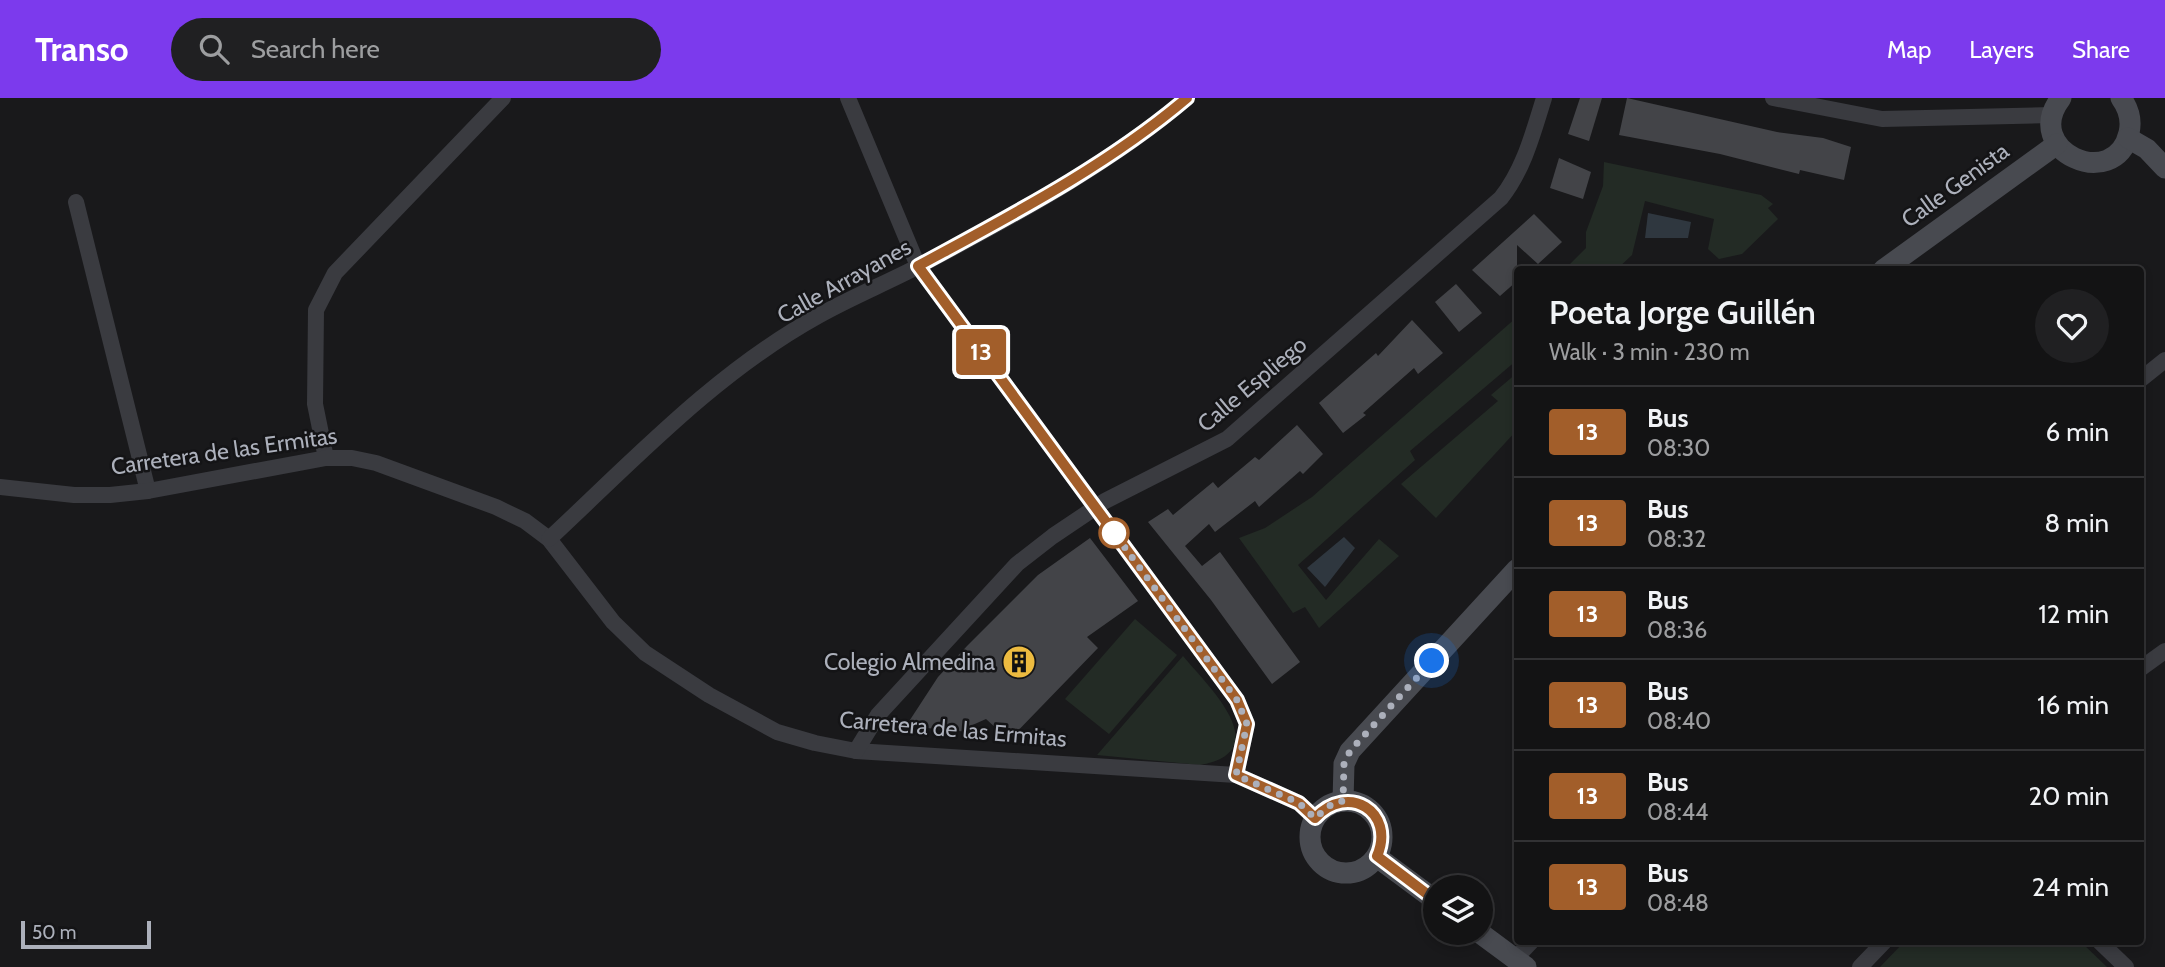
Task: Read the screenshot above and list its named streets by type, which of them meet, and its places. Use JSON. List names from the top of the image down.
{
  "streets": {
    "street": [
      "Calle Genista",
      "Calle Arrayanes",
      "Calle Espliego",
      "Carretera de las Ermitas"
    ]
  },
  "crossings": [
    ["Calle Arrayanes", "Carretera de las Ermitas"],
    ["Calle Espliego", "Carretera de las Ermitas"]
  ],
  "places": {
    "building": ["Colegio Almedina"]
  },
  "lines": ["bus line 13"],
  "scale_bar": "50 m",
  "page": {
    "header": "Transo",
    "search": "Search here",
    "nav": ["Map", "Layers", "Share"],
    "on_map": "13",
    "heading": ["Poeta Jorge Guillén", "Walk · 3 min · 230 m"],
    "list": [
      {
        "mark": "13",
        "name": "Bus",
        "note": "08:30",
        "value": "6 min"
      },
      {
        "mark": "13",
        "name": "Bus",
        "note": "08:32",
        "value": "8 min"
      },
      {
        "mark": "13",
        "name": "Bus",
        "note": "08:36",
        "value": "12 min"
      },
      {
        "mark": "13",
        "name": "Bus",
        "note": "08:40",
        "value": "16 min"
      },
      {
        "mark": "13",
        "name": "Bus",
        "note": "08:44",
        "value": "20 min"
      },
      {
        "mark": "13",
        "name": "Bus",
        "note": "08:48",
        "value": "24 min"
      }
    ],
    "scale": "50 m"
  }
}
